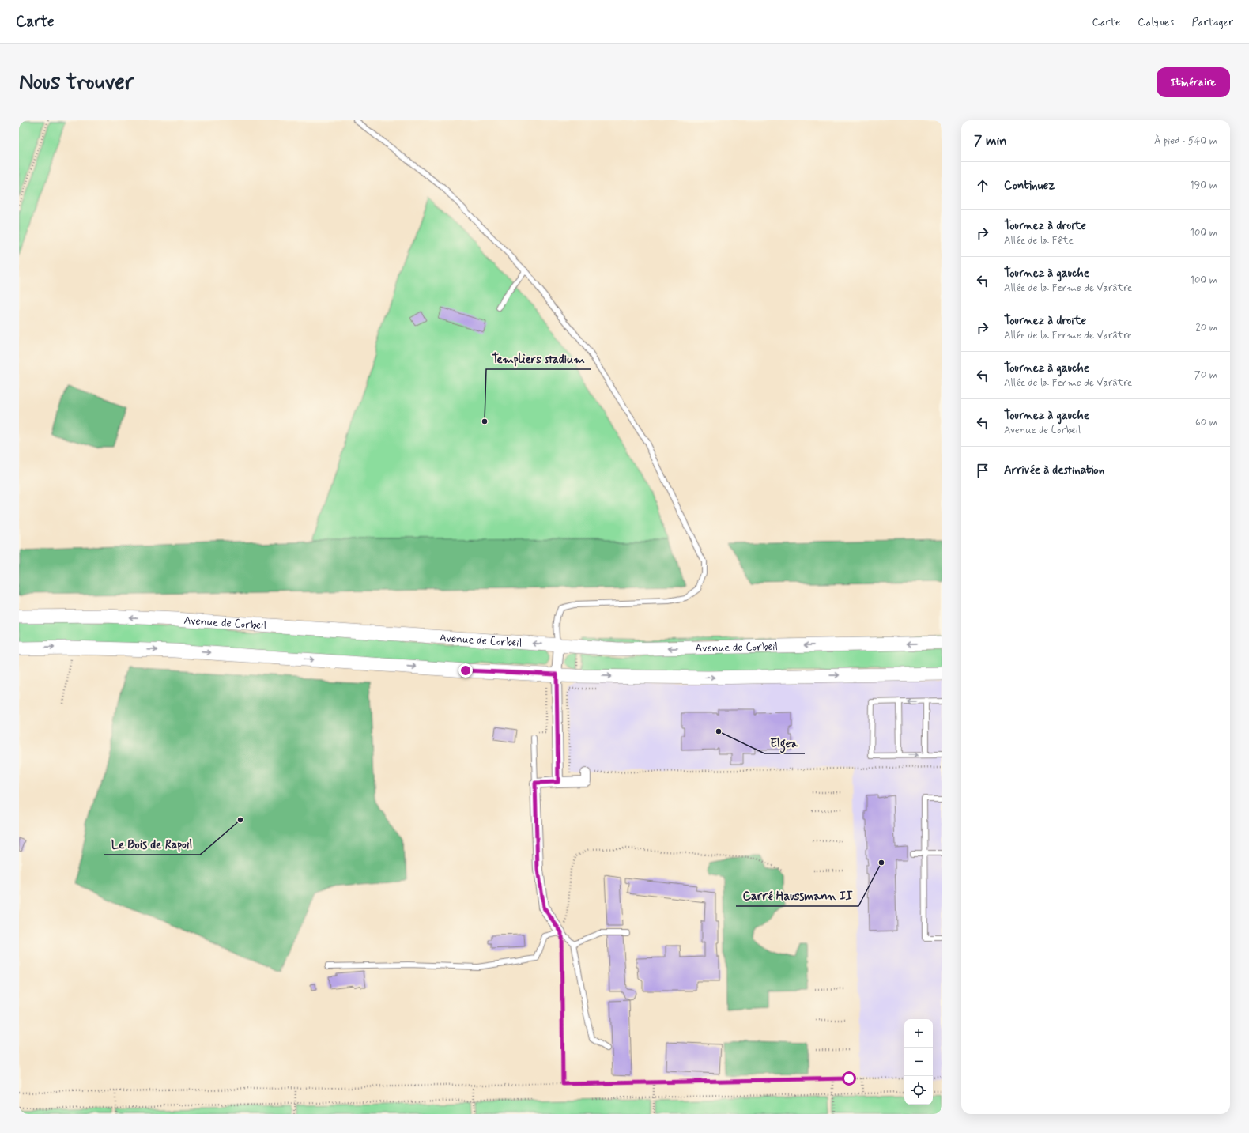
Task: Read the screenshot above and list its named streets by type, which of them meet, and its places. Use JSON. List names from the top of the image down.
{
  "streets": {
    "main road": ["Avenue de Corbeil"]
  },
  "places": [
    "Templiers stadium",
    "Elgea",
    "Le Bois de Rapoil",
    "Carré Haussmann II"
  ],
  "page": {
    "header": "Carte",
    "nav": ["Carte", "Calques", "Partager"],
    "buttons": "Itinéraire",
    "title": "Nous trouver",
    "heading": ["7 min", "À pied · 540 m"],
    "list": [
      ["Continuez", "190 m"],
      ["Tournez à droite", "Allée de la Fête", "100 m"],
      ["Tournez à gauche", "Allée de la Ferme de Varâtre", "100 m"],
      ["Tournez à droite", "Allée de la Ferme de Varâtre", "20 m"],
      ["Tournez à gauche", "Allée de la Ferme de Varâtre", "70 m"],
      ["Tournez à gauche", "Avenue de Corbeil", "60 m"],
      "Arrivée à destination"
    ],
    "map_buttons": ["+", "−"]
  }
}
